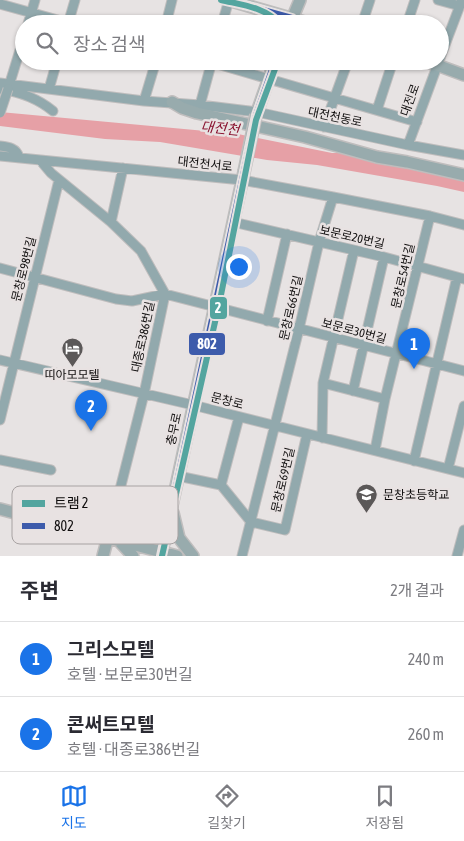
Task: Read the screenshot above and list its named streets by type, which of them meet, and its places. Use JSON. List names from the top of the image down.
{
  "streets": {
    "main road": ["충무로"],
    "street": [
      "대전로",
      "대전천동로",
      "대전천서로",
      "보문로20번길",
      "문창로98번길",
      "문창로54번길",
      "문창로66번길",
      "보문로30번길",
      "대종로386번길",
      "문창로",
      "문창로69번길"
    ]
  },
  "crossings": [
    ["대전로", "대전천동로"],
    ["대전천동로", "충무로"],
    ["대전천서로", "문창로54번길"],
    ["대전천서로", "문창로66번길"],
    ["대전천서로", "대종로386번길"],
    ["대전천서로", "충무로"],
    ["보문로20번길", "문창로54번길"],
    ["보문로20번길", "문창로66번길"],
    ["보문로20번길", "충무로"],
    ["문창로98번길", "대종로386번길"],
    ["문창로98번길", "문창로"],
    ["문창로54번길", "보문로30번길"],
    ["문창로54번길", "문창로"],
    ["문창로66번길", "보문로30번길"],
    ["문창로66번길", "문창로"],
    ["문창로66번길", "문창로69번길"],
    ["보문로30번길", "충무로"],
    ["대종로386번길", "문창로"],
    ["문창로", "충무로"],
    ["문창로", "문창로69번길"]
  ],
  "water": ["대전천"],
  "places": {
    "hotel": ["띠아모모텔"],
    "school or university": ["문창초등학교"]
  },
  "lines": ["tram line 2", "transit line 802"],
  "legend": ["트램 2", "802"],
  "page": {
    "search": "장소 검색",
    "pins": ["1", "2"],
    "heading": ["주변", "2개 결과"],
    "list": [
      {
        "mark": "1",
        "name": "그리스모텔",
        "note": "호텔 · 보문로30번길",
        "value": "240 m"
      },
      {
        "mark": "2",
        "name": "콘써트모텔",
        "note": "호텔 · 대종로386번길",
        "value": "260 m"
      }
    ],
    "nav": ["지도", "길찾기", "저장됨"]
  }
}
